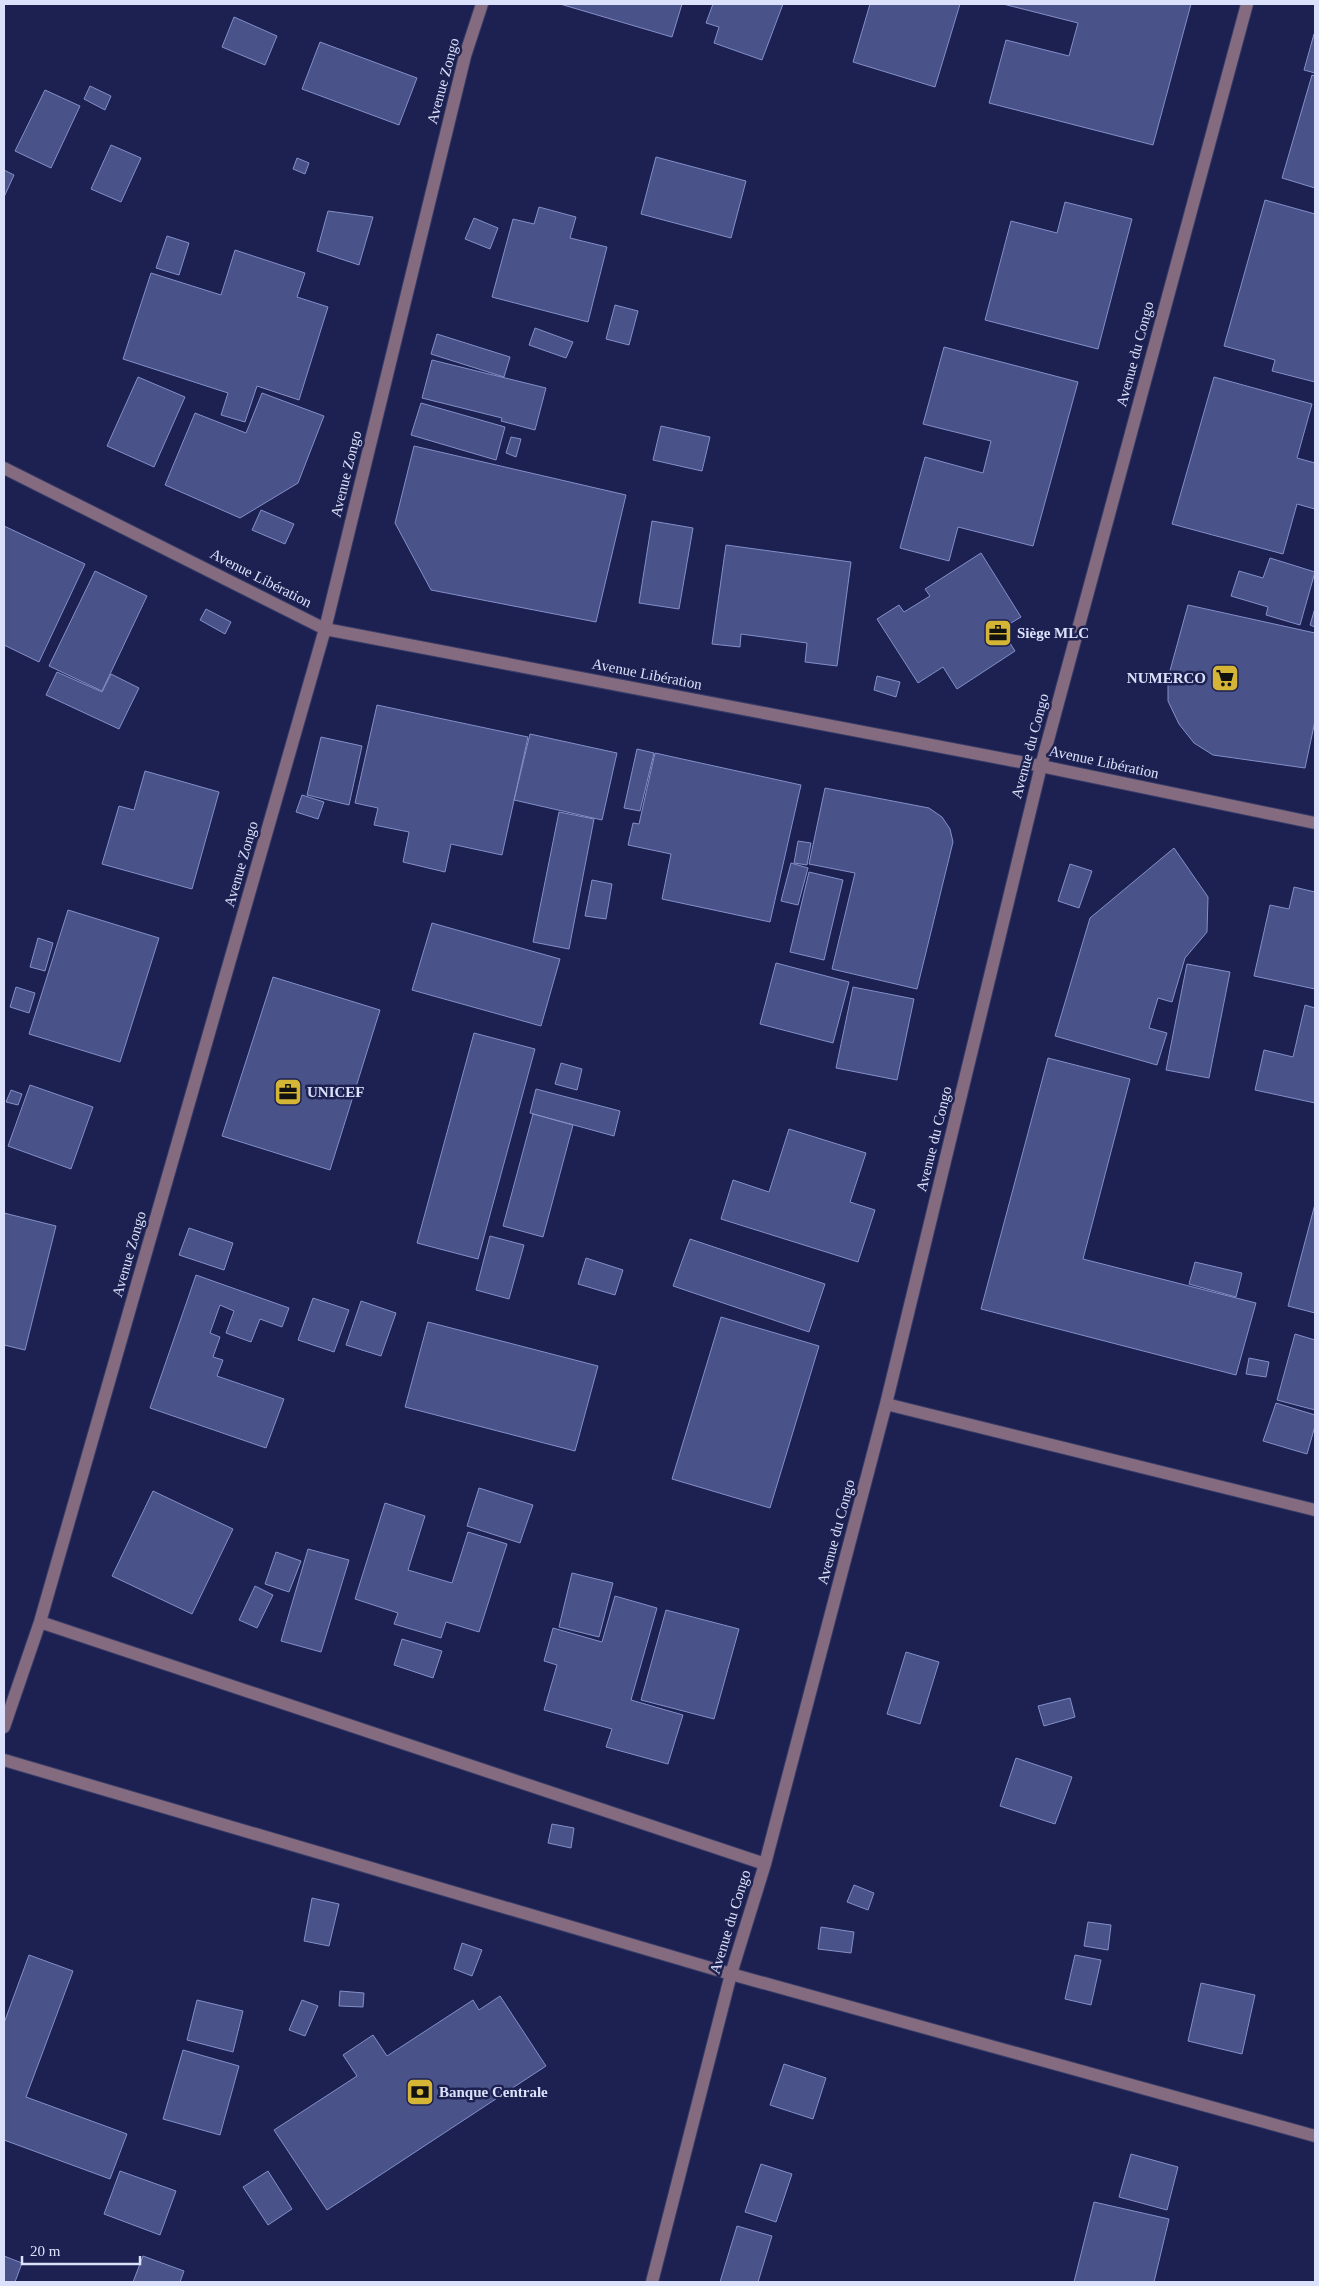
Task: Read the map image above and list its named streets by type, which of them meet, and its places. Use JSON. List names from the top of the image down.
{
  "streets": {
    "street": ["Avenue Zongo", "Avenue du Congo", "Avenue Libération"]
  },
  "crossings": [
    ["Avenue Zongo", "Avenue Libération"],
    ["Avenue du Congo", "Avenue Libération"]
  ],
  "places": {
    "office": ["Siège MLC", "UNICEF"],
    "supermarket": ["NUMERCO"],
    "bank": ["Banque Centrale"]
  },
  "scale_bar": "20 m"
}
